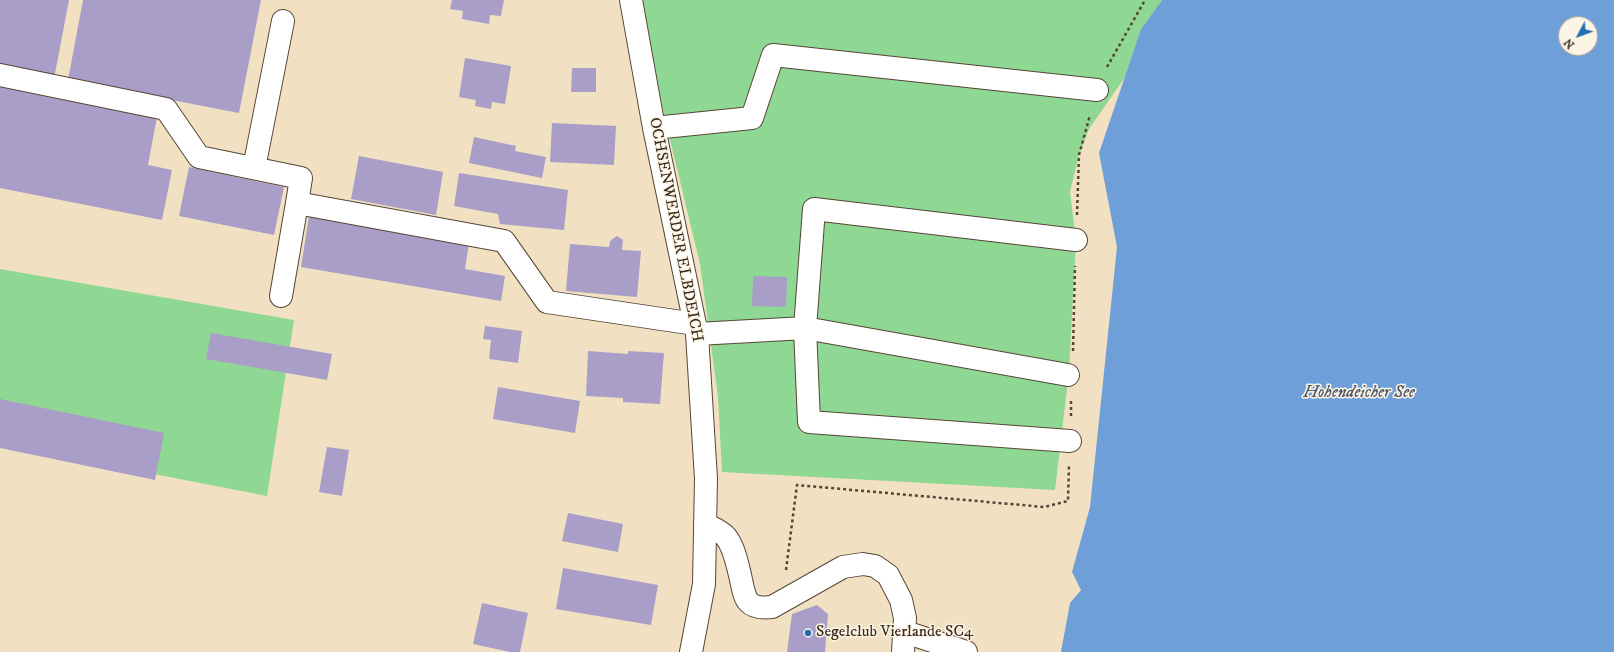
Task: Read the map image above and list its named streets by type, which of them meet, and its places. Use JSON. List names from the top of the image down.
{
  "streets": {
    "street": ["OCHSENWERDER ELBDEICH"]
  },
  "water": ["Hohendeicher See"],
  "places": ["Segelclub Vierlande SC4"],
  "north": "bottom left"
}
